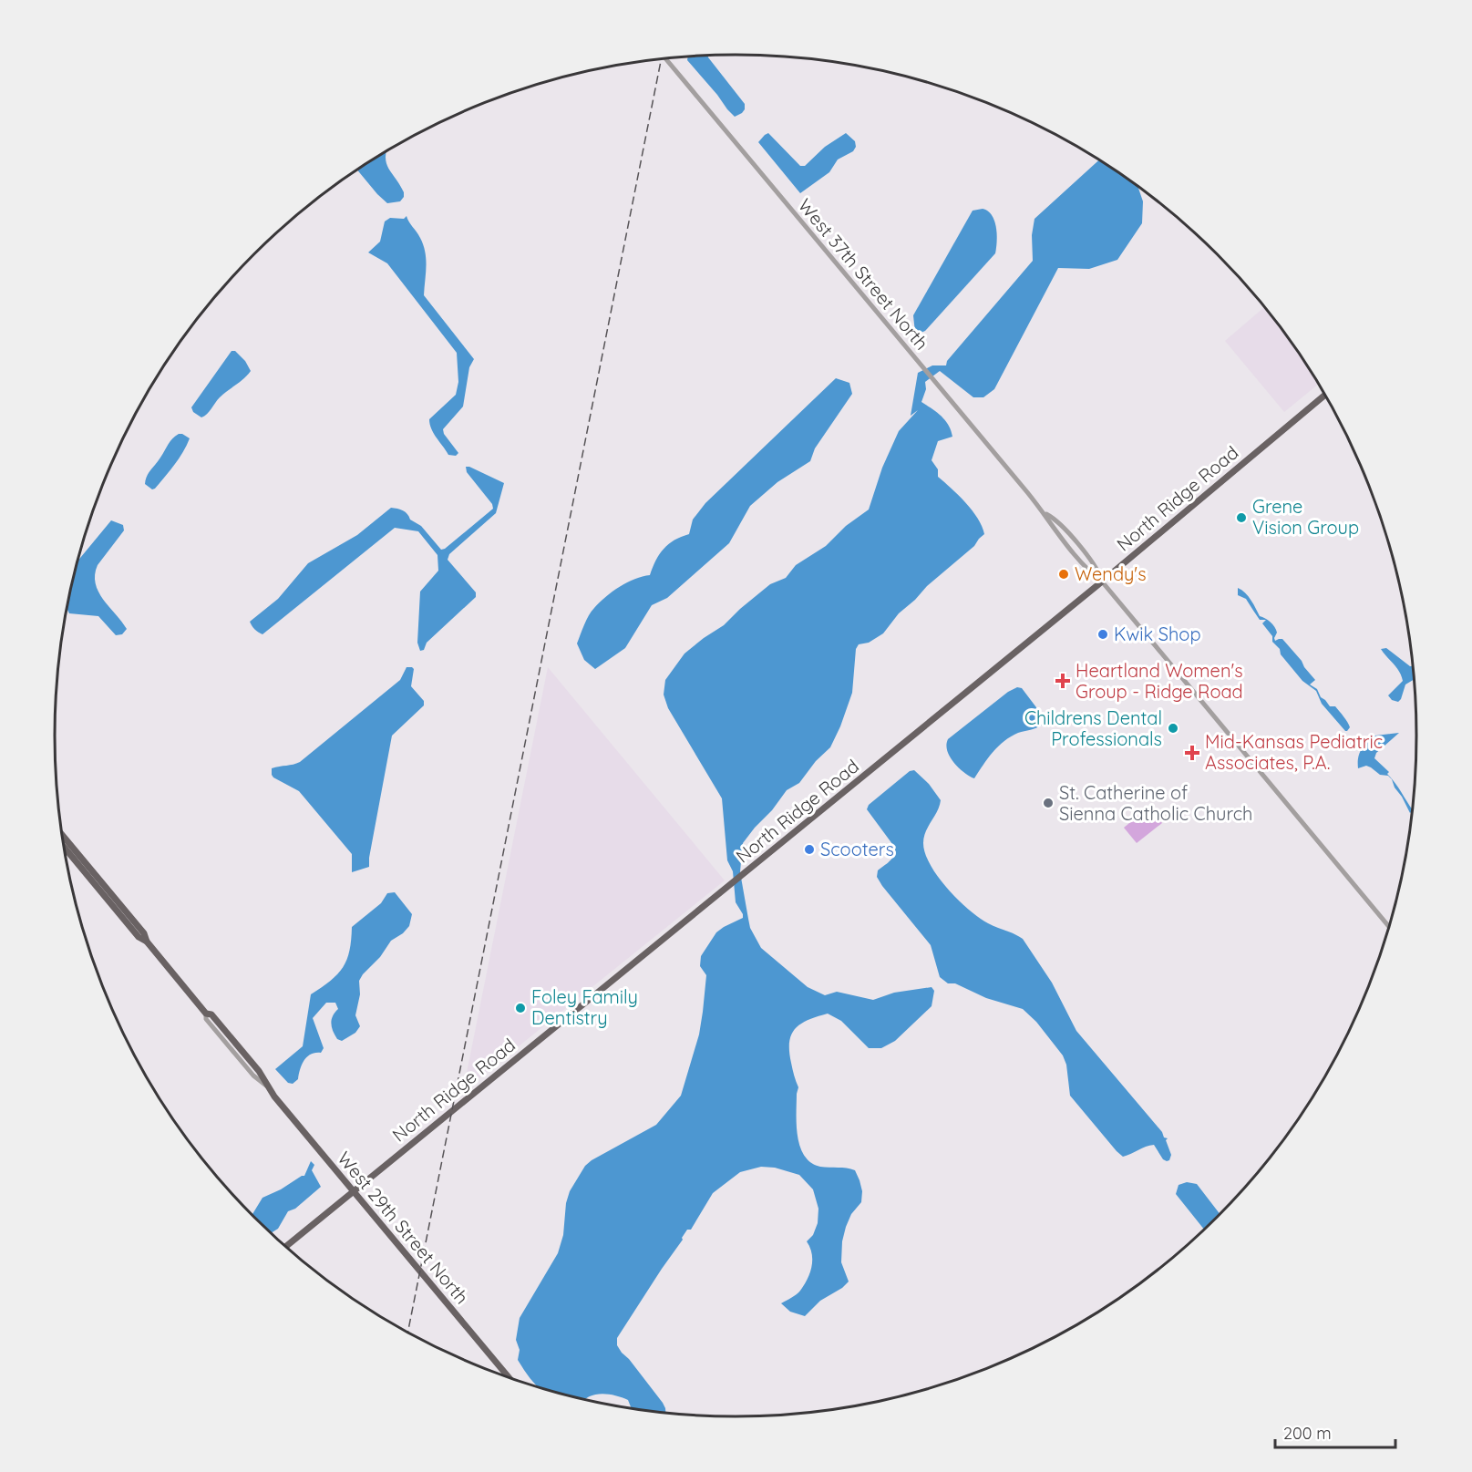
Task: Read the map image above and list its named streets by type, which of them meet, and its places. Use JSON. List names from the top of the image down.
{
  "streets": {
    "main road": ["North Ridge Road", "West 29th Street North"],
    "street": ["West 37th Street North"]
  },
  "crossings": [
    ["West 37th Street North", "North Ridge Road"],
    ["North Ridge Road", "West 29th Street North"]
  ],
  "places": {
    "other": [
      "Grene Vision Group",
      "Wendy's",
      "Kwik Shop",
      "Childrens Dental Professionals",
      "St. Catherine of Sienna Catholic Church",
      "Scooters",
      "Foley Family Dentistry"
    ],
    "health": ["Heartland Women's Group - Ridge Road", "Mid-Kansas Pediatric Associates, P.A."]
  },
  "scale_bar": "200 m"
}
